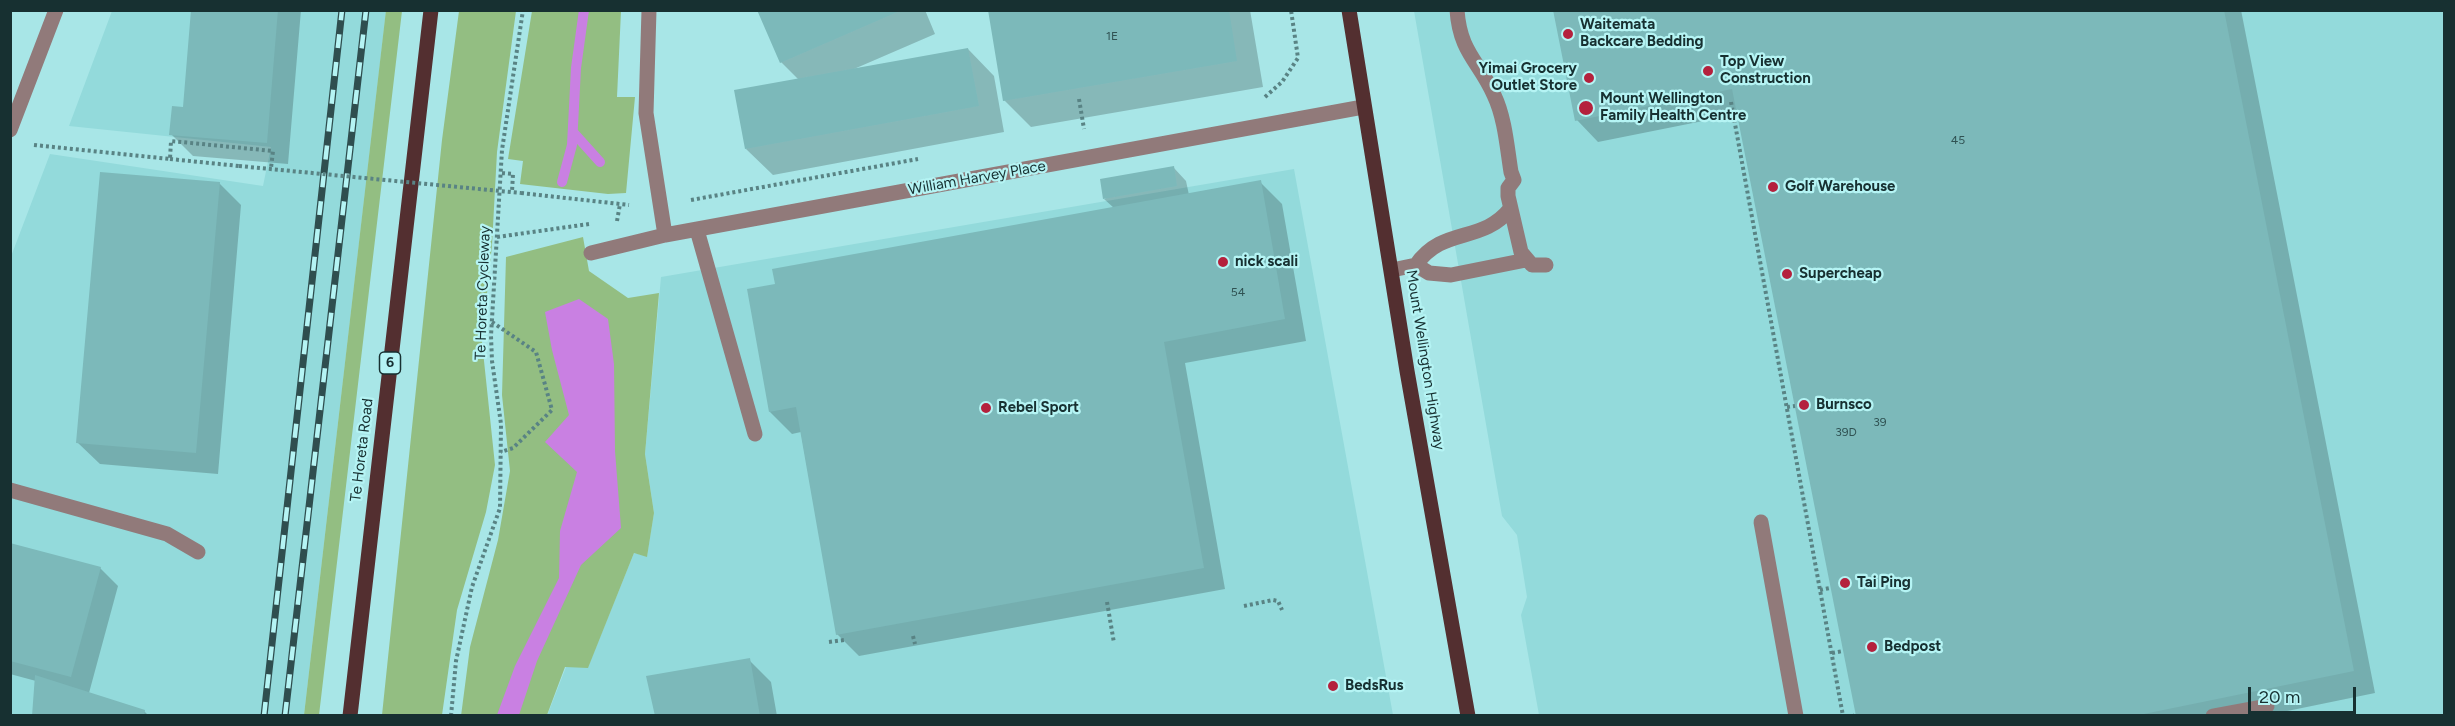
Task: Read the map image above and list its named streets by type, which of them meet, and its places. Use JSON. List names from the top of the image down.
{
  "streets": {
    "main road": ["Mount Wellington Highway", "6", "Te Horeta Road"],
    "street": ["William Harvey Place"],
    "path": ["Te Horeta Cycleway"]
  },
  "crossings": [
    ["William Harvey Place", "Mount Wellington Highway"]
  ],
  "places": [
    "Waitemata Backcare Bedding",
    "Top View Construction",
    "Yimai Grocery Outlet Store",
    "Mount Wellington Family Health Centre",
    "Golf Warehouse",
    "nick scali",
    "Supercheap",
    "Burnsco",
    "Rebel Sport",
    "Tai Ping",
    "Bedpost",
    "BedsRus"
  ],
  "house_numbers": [
    "1E",
    "45",
    "54",
    "39",
    "39D"
  ],
  "scale_bar": "20 m"
}
